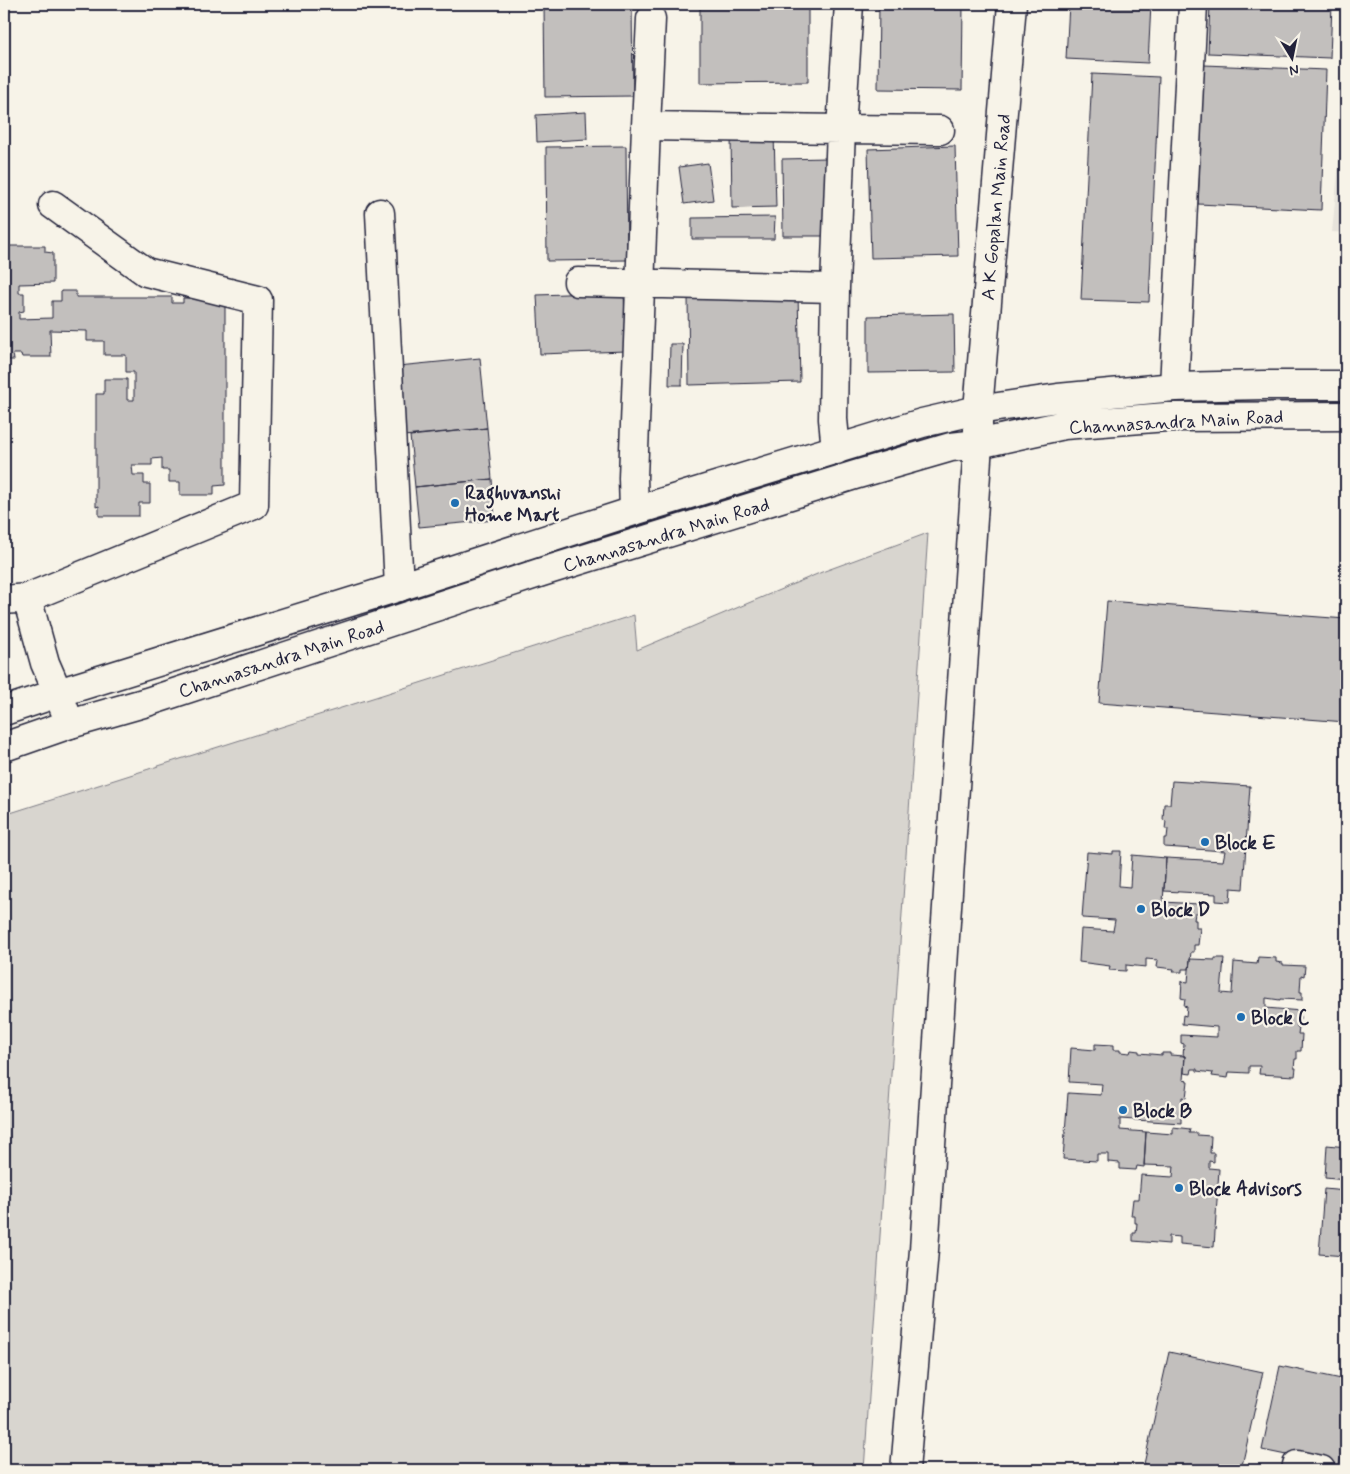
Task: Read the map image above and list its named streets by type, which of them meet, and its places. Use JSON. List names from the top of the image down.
{
  "streets": {
    "street": ["A K Gopalan Main Road", "Channasandra Main Road"]
  },
  "crossings": [
    ["A K Gopalan Main Road", "Channasandra Main Road"]
  ],
  "places": [
    "Raghuvanshi Home Mart",
    "Block E",
    "Block D",
    "Block C",
    "Block B",
    "Block Advisors"
  ],
  "north": "bottom"
}
